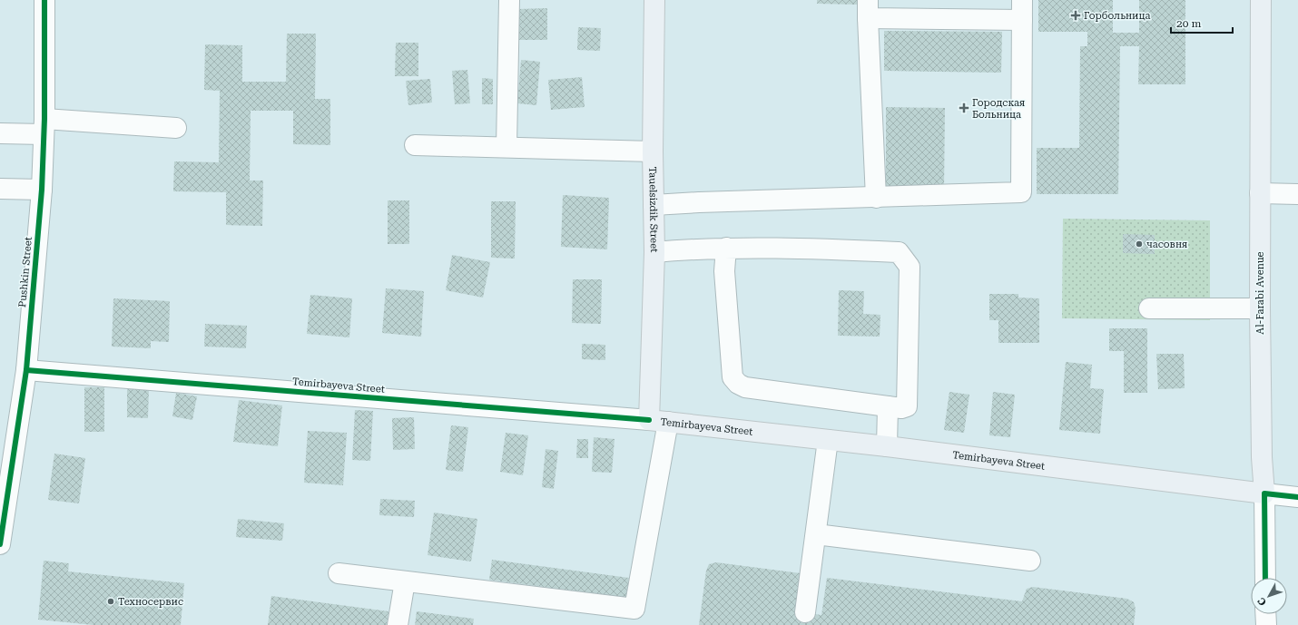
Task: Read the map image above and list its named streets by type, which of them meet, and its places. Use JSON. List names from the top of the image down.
{
  "streets": {
    "main road": ["Tauelsіzdіk Street", "Al-Farabi Avenue", "Temirbayeva Street"],
    "street": ["Pushkin Street"]
  },
  "crossings": [
    ["Tauelsіzdіk Street", "Temirbayeva Street"],
    ["Pushkin Street", "Temirbayeva Street"],
    ["Al-Farabi Avenue", "Temirbayeva Street"]
  ],
  "places": {
    "health": ["Горбольница", "Городская Больница"],
    "other": ["часовня", "Техносервис"]
  },
  "scale_bar": "20 m",
  "north": "bottom left"
}
